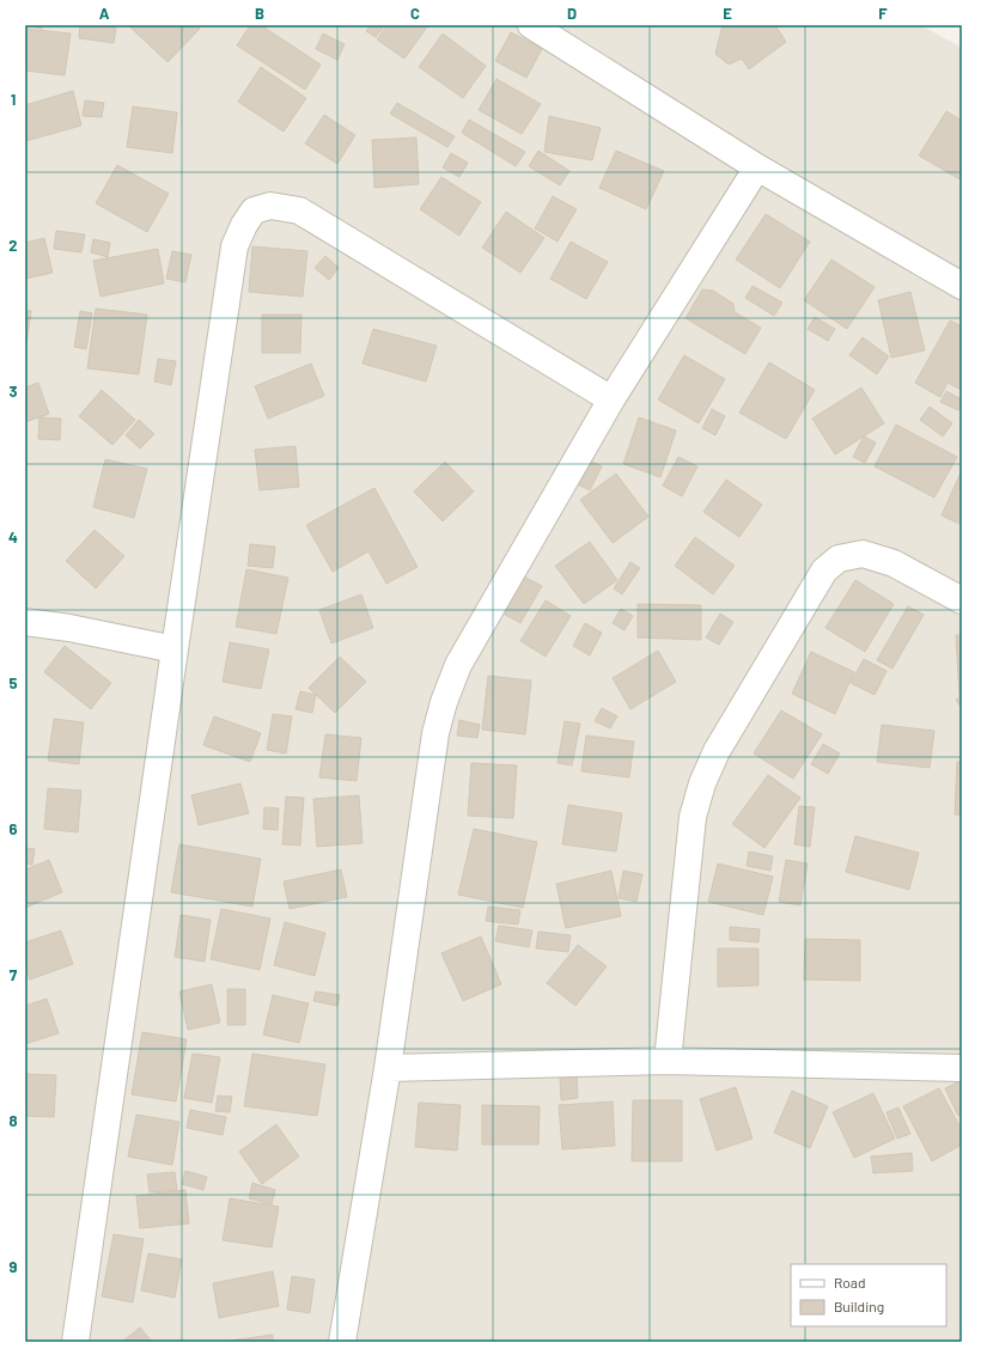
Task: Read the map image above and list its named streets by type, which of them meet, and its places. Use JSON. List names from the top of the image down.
{
  "legend": ["Road", "Building"],
  "grid": {
    "columns": [
      "A",
      "B",
      "C",
      "D",
      "E",
      "F"
    ],
    "rows": [
      "1",
      "2",
      "3",
      "4",
      "5",
      "6",
      "7",
      "8",
      "9"
    ]
  }
}
